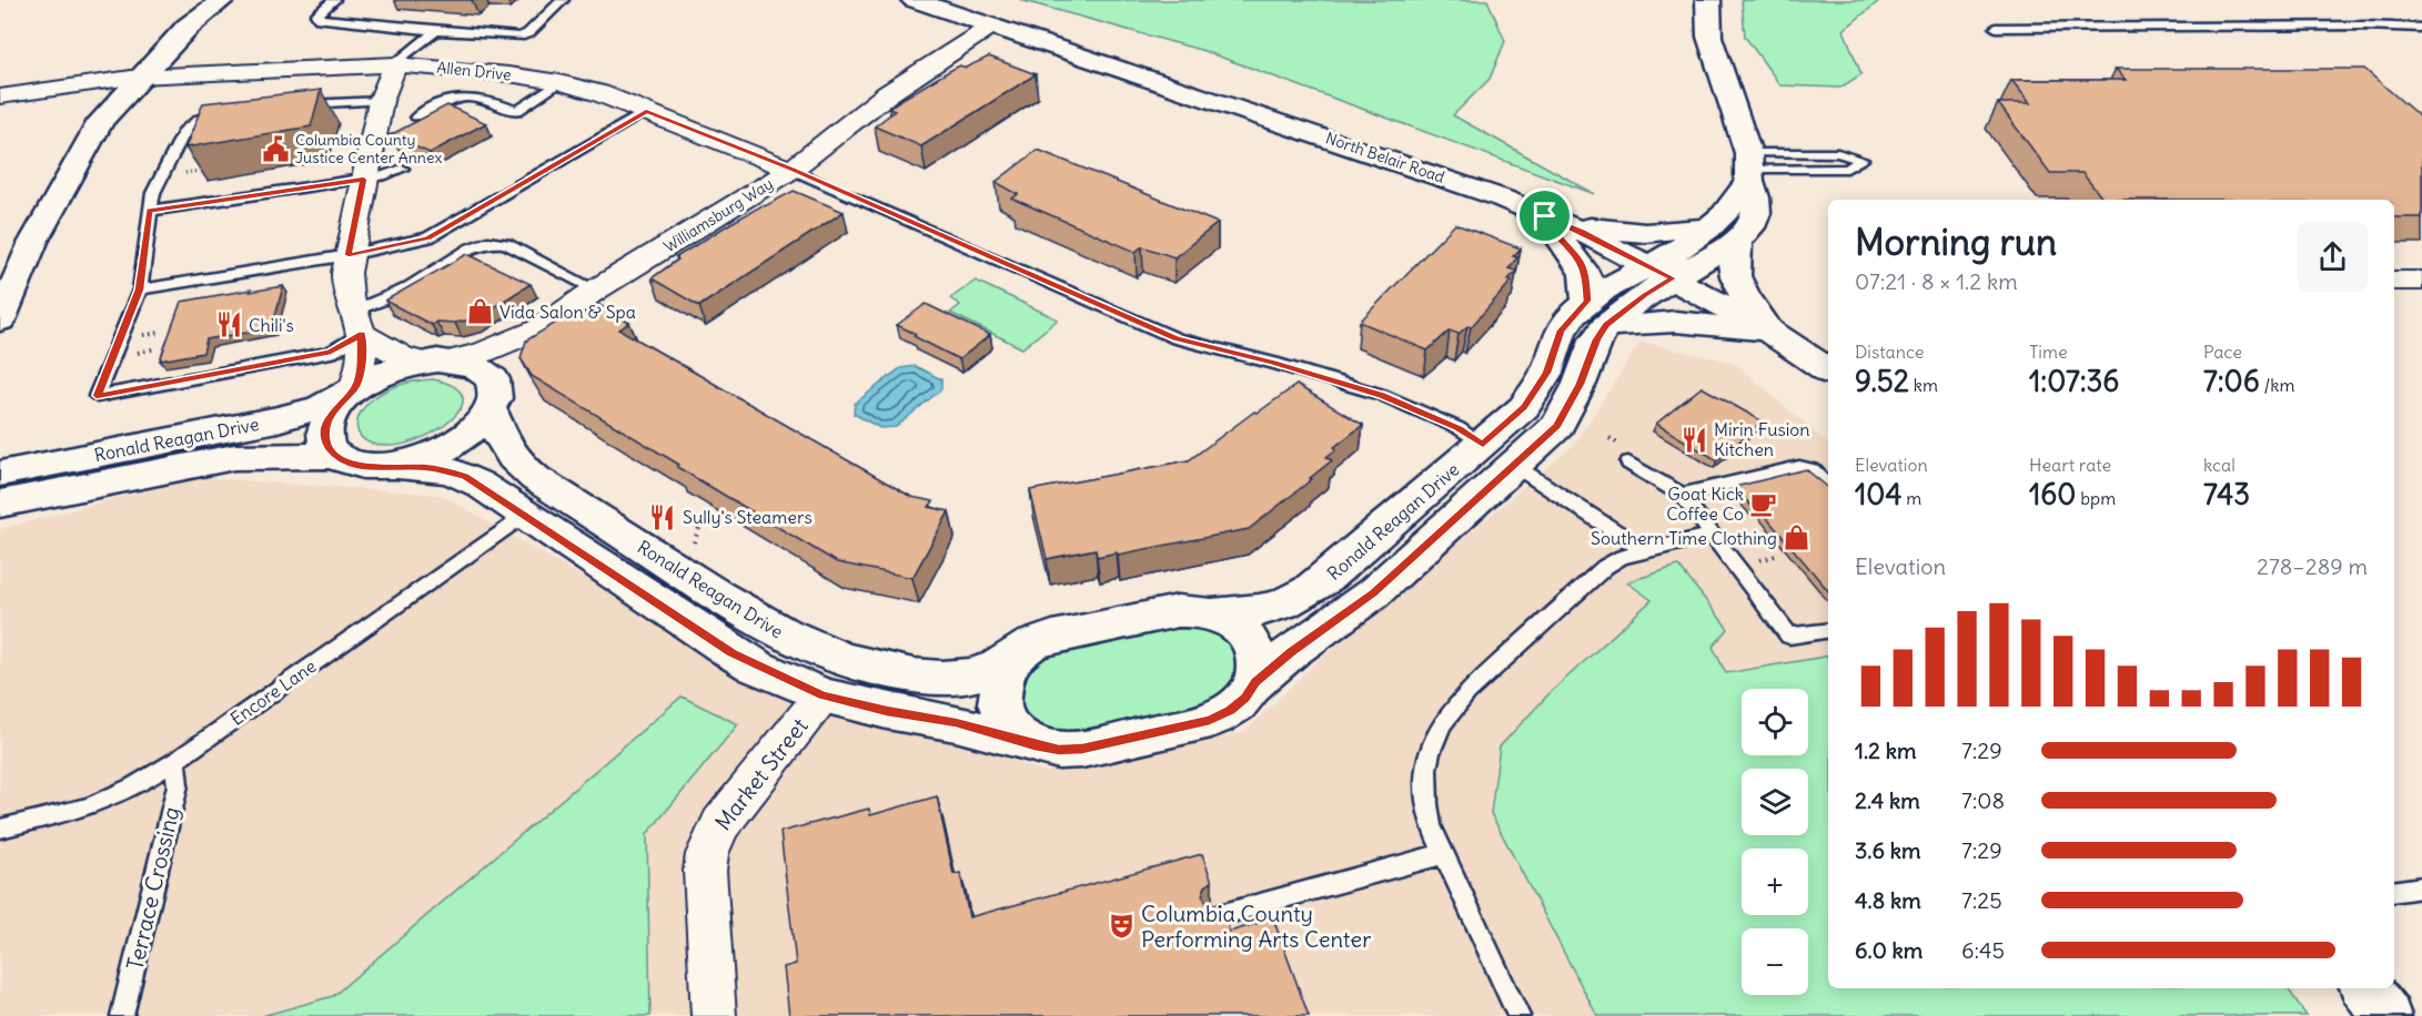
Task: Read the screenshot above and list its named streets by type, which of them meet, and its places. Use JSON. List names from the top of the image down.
{
  "streets": {
    "street": [
      "Allen Drive",
      "North Belair Road",
      "Williamsburg Way",
      "Ronald Reagan Drive",
      "Market Street"
    ],
    "lane": ["Encore Lane", "Terrace Crossing"]
  },
  "crossings": [
    ["Allen Drive", "Williamsburg Way"],
    ["North Belair Road", "Williamsburg Way"],
    ["North Belair Road", "Ronald Reagan Drive"],
    ["Williamsburg Way", "Ronald Reagan Drive"],
    ["Ronald Reagan Drive", "Encore Lane"],
    ["Ronald Reagan Drive", "Market Street"],
    ["Encore Lane", "Terrace Crossing"]
  ],
  "places": {
    "public building": ["Columbia County Justice Center Annex"],
    "shop": ["Vida Salon & Spa", "Southern Time Clothing"],
    "restaurant": ["Chili's", "Mirin Fusion Kitchen", "Sully's Steamers"],
    "cafe": ["Goat Kick Coffee Co"],
    "theatre": ["Columbia County Performing Arts Center"]
  },
  "page": {
    "heading": ["Morning run", "07:21 · 8 × 1.2 km"],
    "stats": [
      ["Distance", "9.52 km"],
      ["Time", "1:07:36"],
      ["Pace", "7:06 /km"],
      ["Elevation", "104 m"],
      ["Heart rate", "160 bpm"],
      ["kcal", "743"]
    ],
    "chart": ["Elevation", "278–289 m"],
    "map_buttons": ["+", "−"],
    "list": [
      {
        "name": "1.2 km",
        "note": "7:29"
      },
      {
        "name": "2.4 km",
        "note": "7:08"
      },
      {
        "name": "3.6 km",
        "note": "7:29"
      },
      {
        "name": "4.8 km",
        "note": "7:25"
      },
      {
        "name": "6.0 km",
        "note": "6:45"
      }
    ]
  }
}
